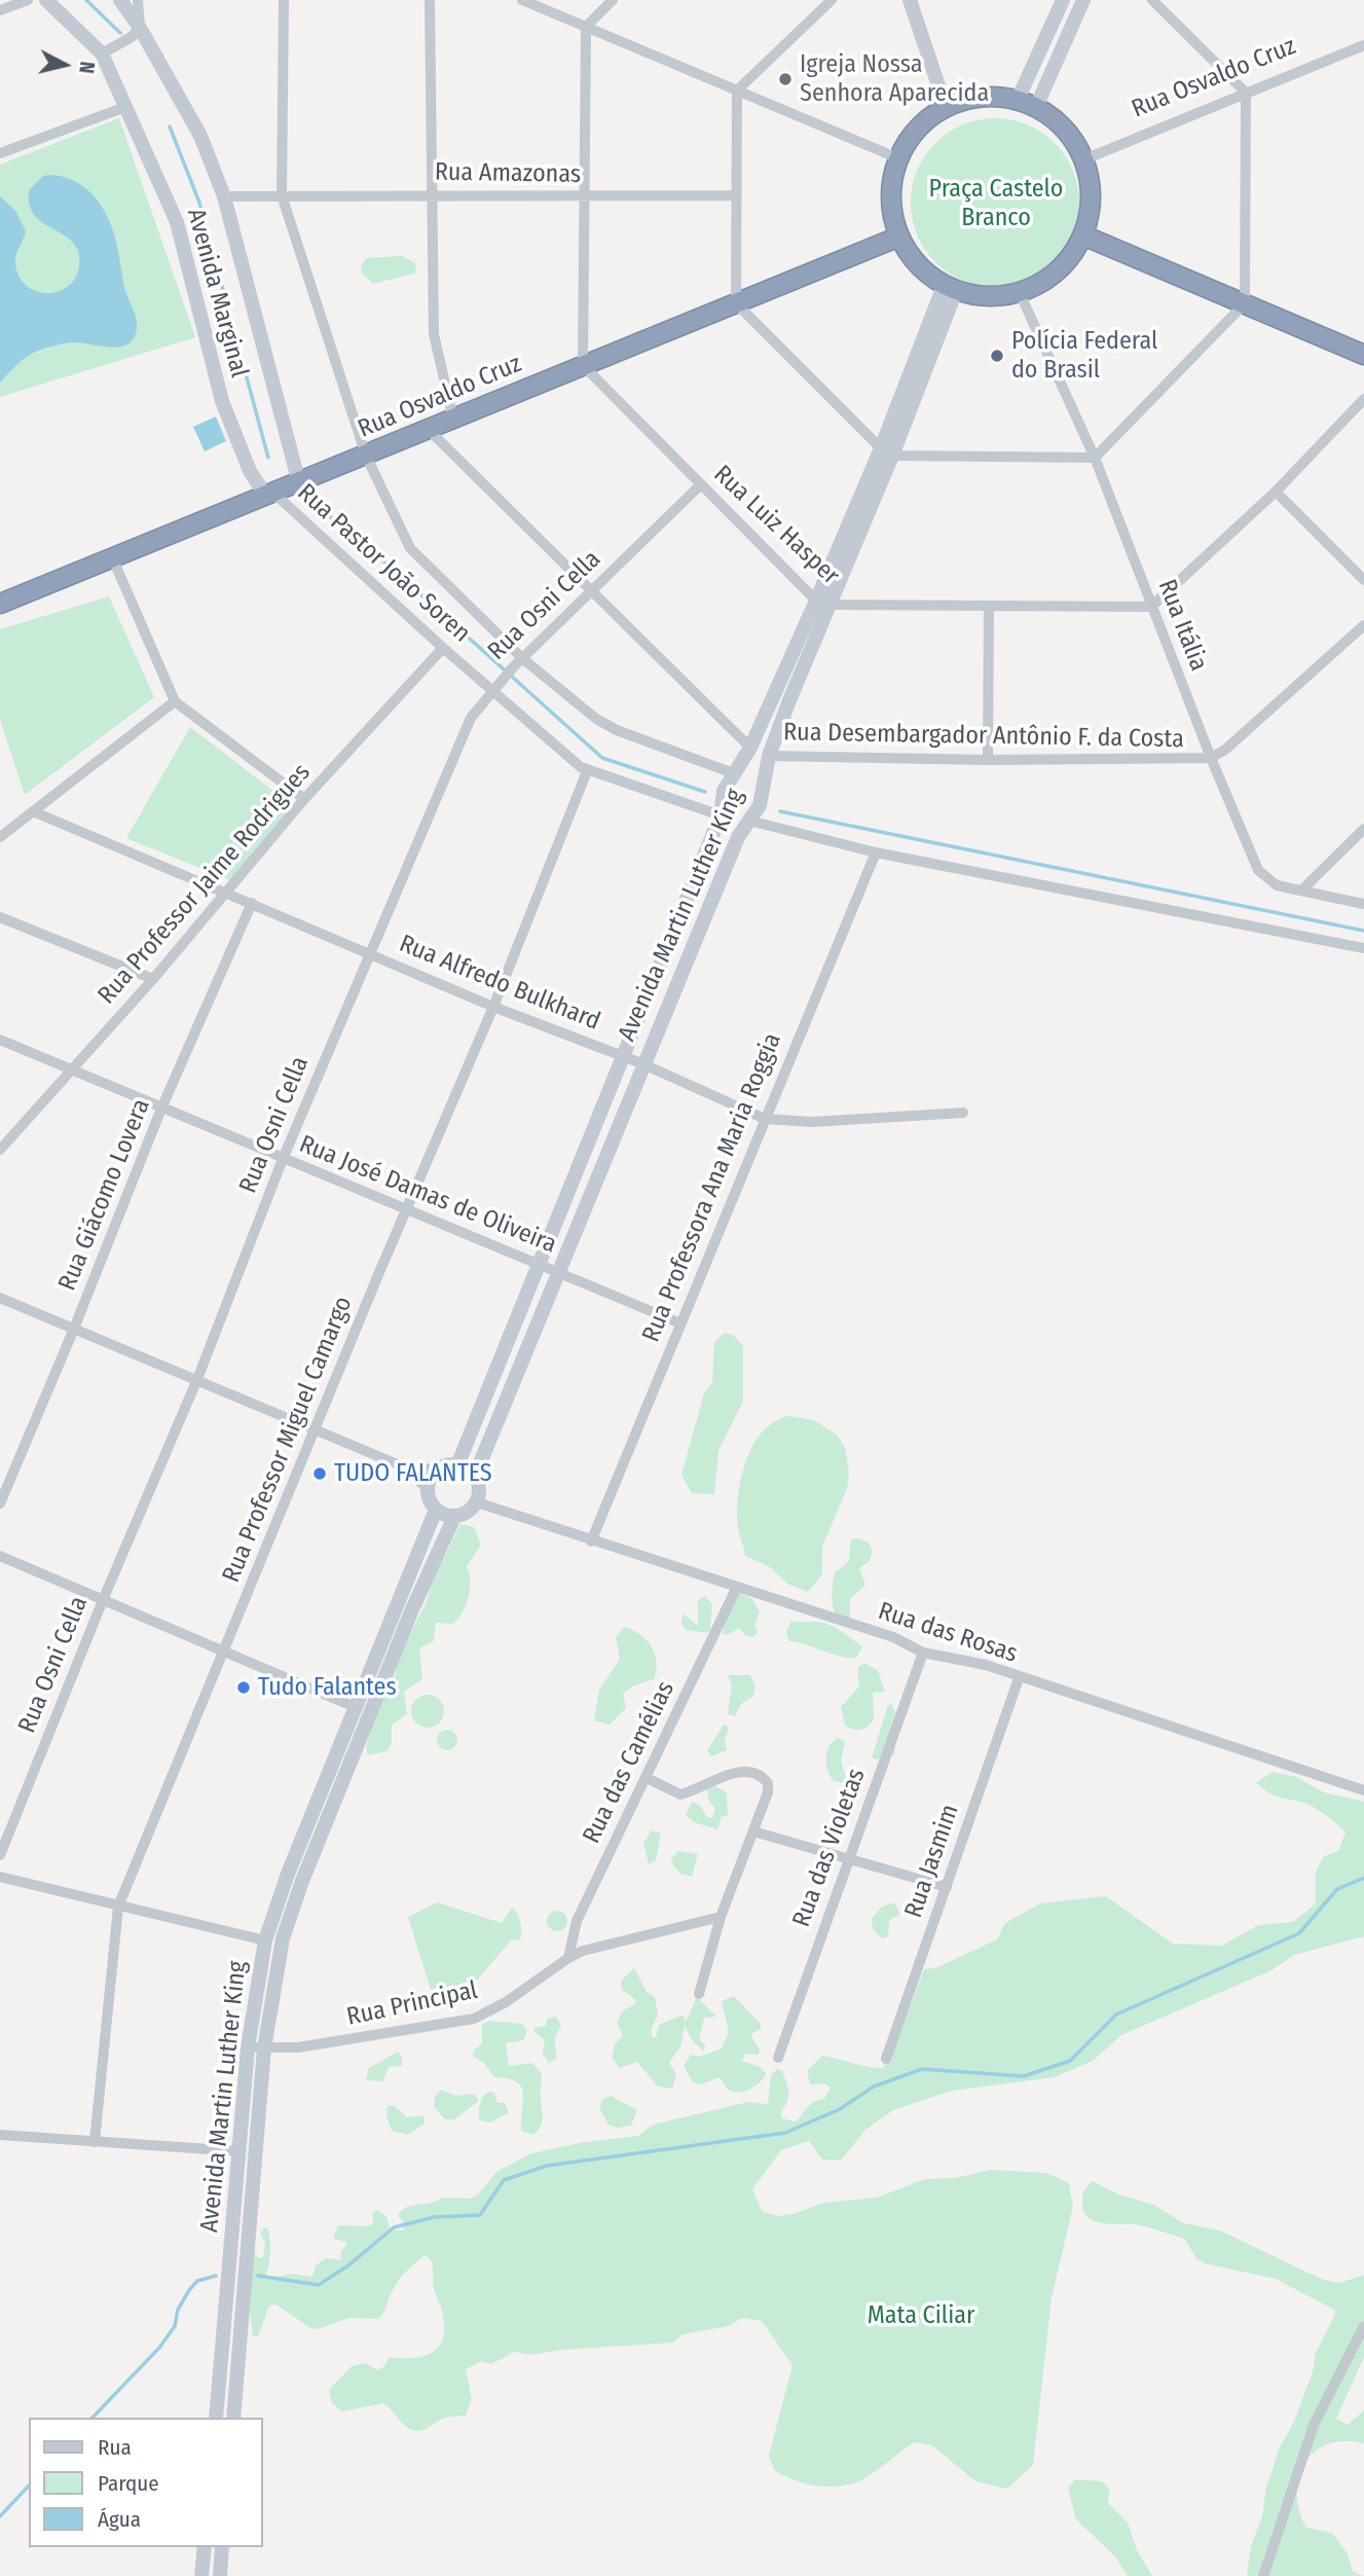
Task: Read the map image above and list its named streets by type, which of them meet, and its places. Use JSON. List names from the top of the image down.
{
  "streets": {
    "highway": ["Rua Osvaldo Cruz"],
    "main road": ["Avenida Marginal", "Avenida Martin Luther King"],
    "street": [
      "Rua Amazonas",
      "Rua Luiz Hasper",
      "Rua Pastor João Soren",
      "Rua Osni Cella",
      "Rua Itália",
      "Rua Desembargador Antônio F. da Costa",
      "Rua Professor Jaime Rodrigues",
      "Rua Alfredo Bulkhard",
      "Rua Professora Ana Maria Roggia",
      "Rua Giácomo Lovera",
      "Rua José Damas de Oliveira",
      "Rua Professor Miguel Camargo",
      "Rua das Rosas",
      "Rua das Camélias",
      "Rua das Violetas",
      "Rua Jasmim",
      "Rua Principal"
    ]
  },
  "crossings": [
    ["Rua Osvaldo Cruz", "Avenida Marginal"],
    ["Rua Osvaldo Cruz", "Rua Luiz Hasper"],
    ["Rua Osvaldo Cruz", "Rua Pastor João Soren"],
    ["Rua Osvaldo Cruz", "Rua Itália"],
    ["Rua Osvaldo Cruz", "Rua Desembargador Antônio F. da Costa"],
    ["Rua Osvaldo Cruz", "Avenida Martin Luther King"],
    ["Rua Amazonas", "Avenida Marginal"],
    ["Rua Amazonas", "Rua Pastor João Soren"],
    ["Avenida Marginal", "Rua Pastor João Soren"],
    ["Rua Luiz Hasper", "Rua Osni Cella"],
    ["Rua Luiz Hasper", "Rua Itália"],
    ["Rua Luiz Hasper", "Avenida Martin Luther King"],
    ["Rua Pastor João Soren", "Rua Osni Cella"],
    ["Rua Pastor João Soren", "Rua Professor Jaime Rodrigues"],
    ["Rua Pastor João Soren", "Avenida Martin Luther King"],
    ["Rua Pastor João Soren", "Rua Professor Miguel Camargo"],
    ["Rua Osni Cella", "Rua Desembargador Antônio F. da Costa"],
    ["Rua Osni Cella", "Rua Alfredo Bulkhard"],
    ["Rua Osni Cella", "Rua José Damas de Oliveira"],
    ["Rua Itália", "Rua Desembargador Antônio F. da Costa"],
    ["Rua Itália", "Avenida Martin Luther King"],
    ["Rua Desembargador Antônio F. da Costa", "Avenida Martin Luther King"],
    ["Rua Professor Jaime Rodrigues", "Rua Alfredo Bulkhard"],
    ["Rua Professor Jaime Rodrigues", "Rua José Damas de Oliveira"],
    ["Avenida Martin Luther King", "Rua Alfredo Bulkhard"],
    ["Avenida Martin Luther King", "Rua José Damas de Oliveira"],
    ["Avenida Martin Luther King", "Rua das Rosas"],
    ["Avenida Martin Luther King", "Rua Principal"],
    ["Rua Alfredo Bulkhard", "Rua Professora Ana Maria Roggia"],
    ["Rua Alfredo Bulkhard", "Rua Giácomo Lovera"],
    ["Rua Alfredo Bulkhard", "Rua Professor Miguel Camargo"],
    ["Rua Professora Ana Maria Roggia", "Rua José Damas de Oliveira"],
    ["Rua Professora Ana Maria Roggia", "Rua das Rosas"],
    ["Rua Giácomo Lovera", "Rua José Damas de Oliveira"],
    ["Rua José Damas de Oliveira", "Rua Professor Miguel Camargo"],
    ["Rua das Rosas", "Rua das Camélias"],
    ["Rua das Rosas", "Rua das Violetas"],
    ["Rua das Rosas", "Rua Jasmim"],
    ["Rua das Camélias", "Rua Principal"]
  ],
  "parks": ["Praça Castelo Branco", "Mata Ciliar"],
  "places": [
    "Igreja Nossa Senhora Aparecida",
    "Polícia Federal do Brasil",
    "TUDO FALANTES",
    "Tudo Falantes"
  ],
  "legend": ["Rua", "Parque", "Água"],
  "north": "right"
}
